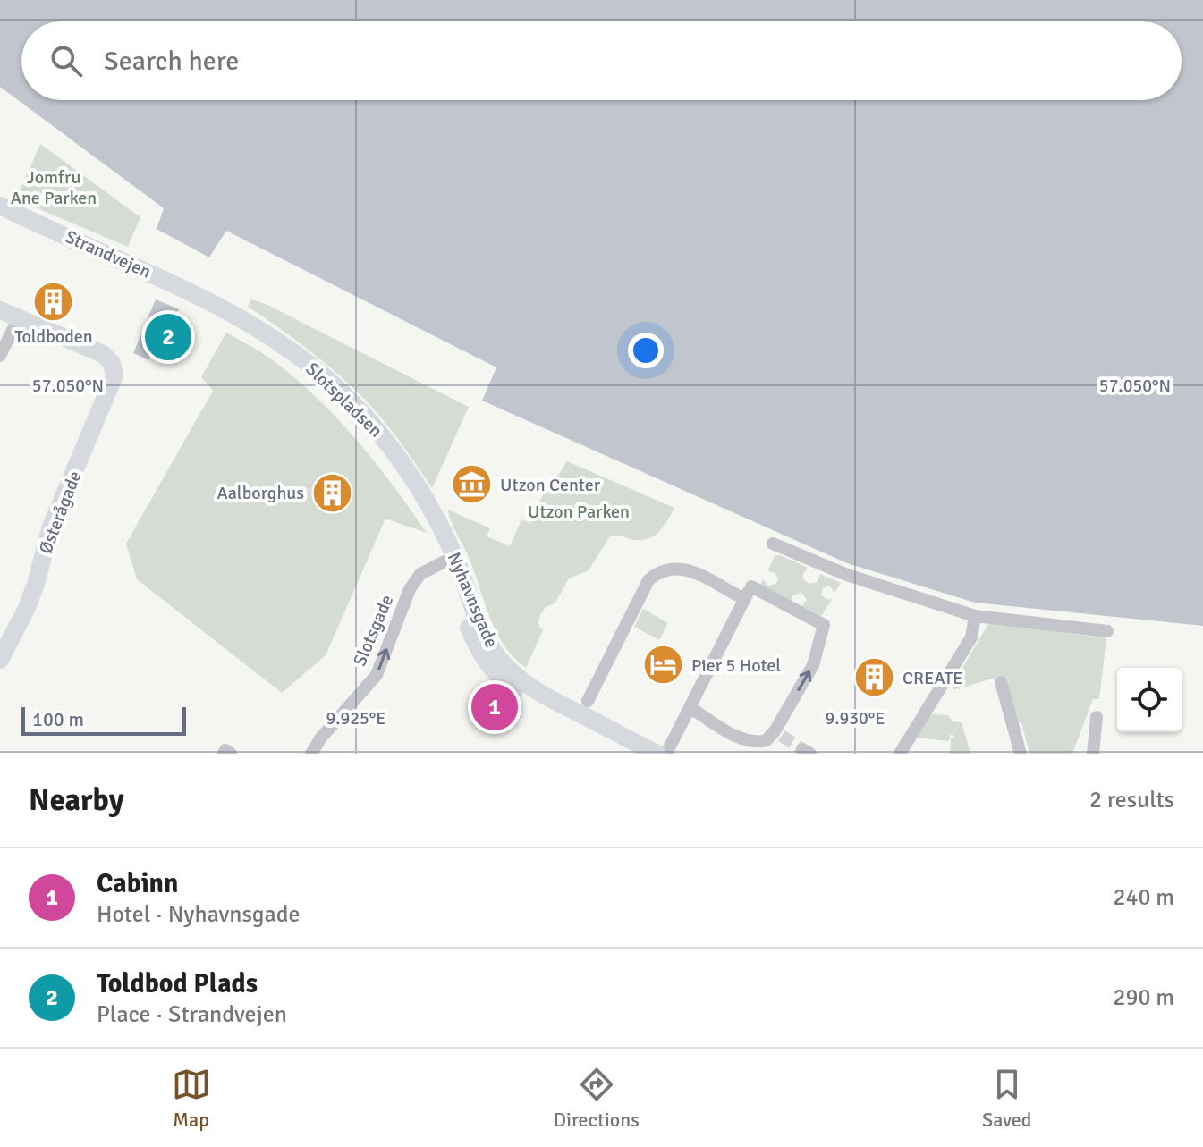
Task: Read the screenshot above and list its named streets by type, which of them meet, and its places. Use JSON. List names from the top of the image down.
{
  "streets": {
    "main road": [
      "Strandvejen",
      "Slotspladsen",
      "Østerågade",
      "Nyhavnsgade"
    ],
    "street": ["Slotsgade"]
  },
  "crossings": [
    ["Strandvejen", "Slotspladsen"],
    ["Slotspladsen", "Nyhavnsgade"],
    ["Nyhavnsgade", "Slotsgade"]
  ],
  "one_way": ["Slotsgade"],
  "parks": ["Jomfru Ane Parken", "Utzon Parken"],
  "places": {
    "building": ["Toldboden", "Aalborghus", "CREATE"],
    "museum": ["Utzon Center"],
    "hotel": ["Pier 5 Hotel"]
  },
  "scale_bar": "100 m",
  "page": {
    "search": "Search here",
    "pins": ["2", "1"],
    "scale": "100 m",
    "heading": ["Nearby", "2 results"],
    "list": [
      {
        "mark": "1",
        "name": "Cabinn",
        "note": "Hotel · Nyhavnsgade",
        "value": "240 m"
      },
      {
        "mark": "2",
        "name": "Toldbod Plads",
        "note": "Place · Strandvejen",
        "value": "290 m"
      }
    ],
    "nav": ["Map", "Directions", "Saved"]
  },
  "coordinates": ["57.050°N", "9.925°E", "9.930°E"]
}
